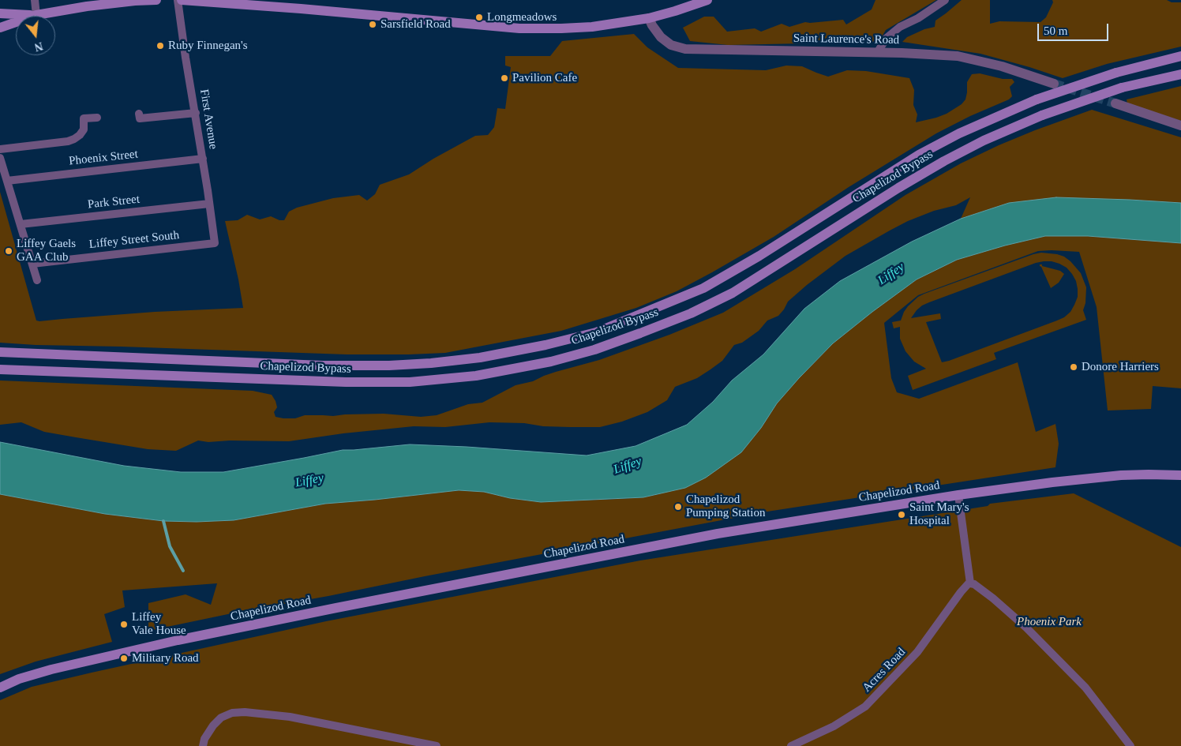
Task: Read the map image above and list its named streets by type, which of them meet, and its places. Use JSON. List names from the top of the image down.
{
  "streets": {
    "main road": ["Chapelizod Bypass", "Chapelizod Road"],
    "street": [
      "Saint Laurence's Road",
      "First Avenue",
      "Phoenix Street",
      "Park Street",
      "Liffey Street South",
      "Acres Road"
    ]
  },
  "crossings": [
    ["First Avenue", "Phoenix Street"],
    ["First Avenue", "Park Street"],
    ["First Avenue", "Liffey Street South"]
  ],
  "water": ["Liffey"],
  "parks": ["Phoenix Park"],
  "places": [
    "Longmeadows",
    "Sarsfield Road",
    "Ruby Finnegan's",
    "Pavilion Cafe",
    "Liffey Gaels GAA Club",
    "Donore Harriers",
    "Chapelizod Pumping Station",
    "Saint Mary's Hospital",
    "Liffey Vale House",
    "Military Road"
  ],
  "scale_bar": "50 m",
  "north": "bottom"
}
